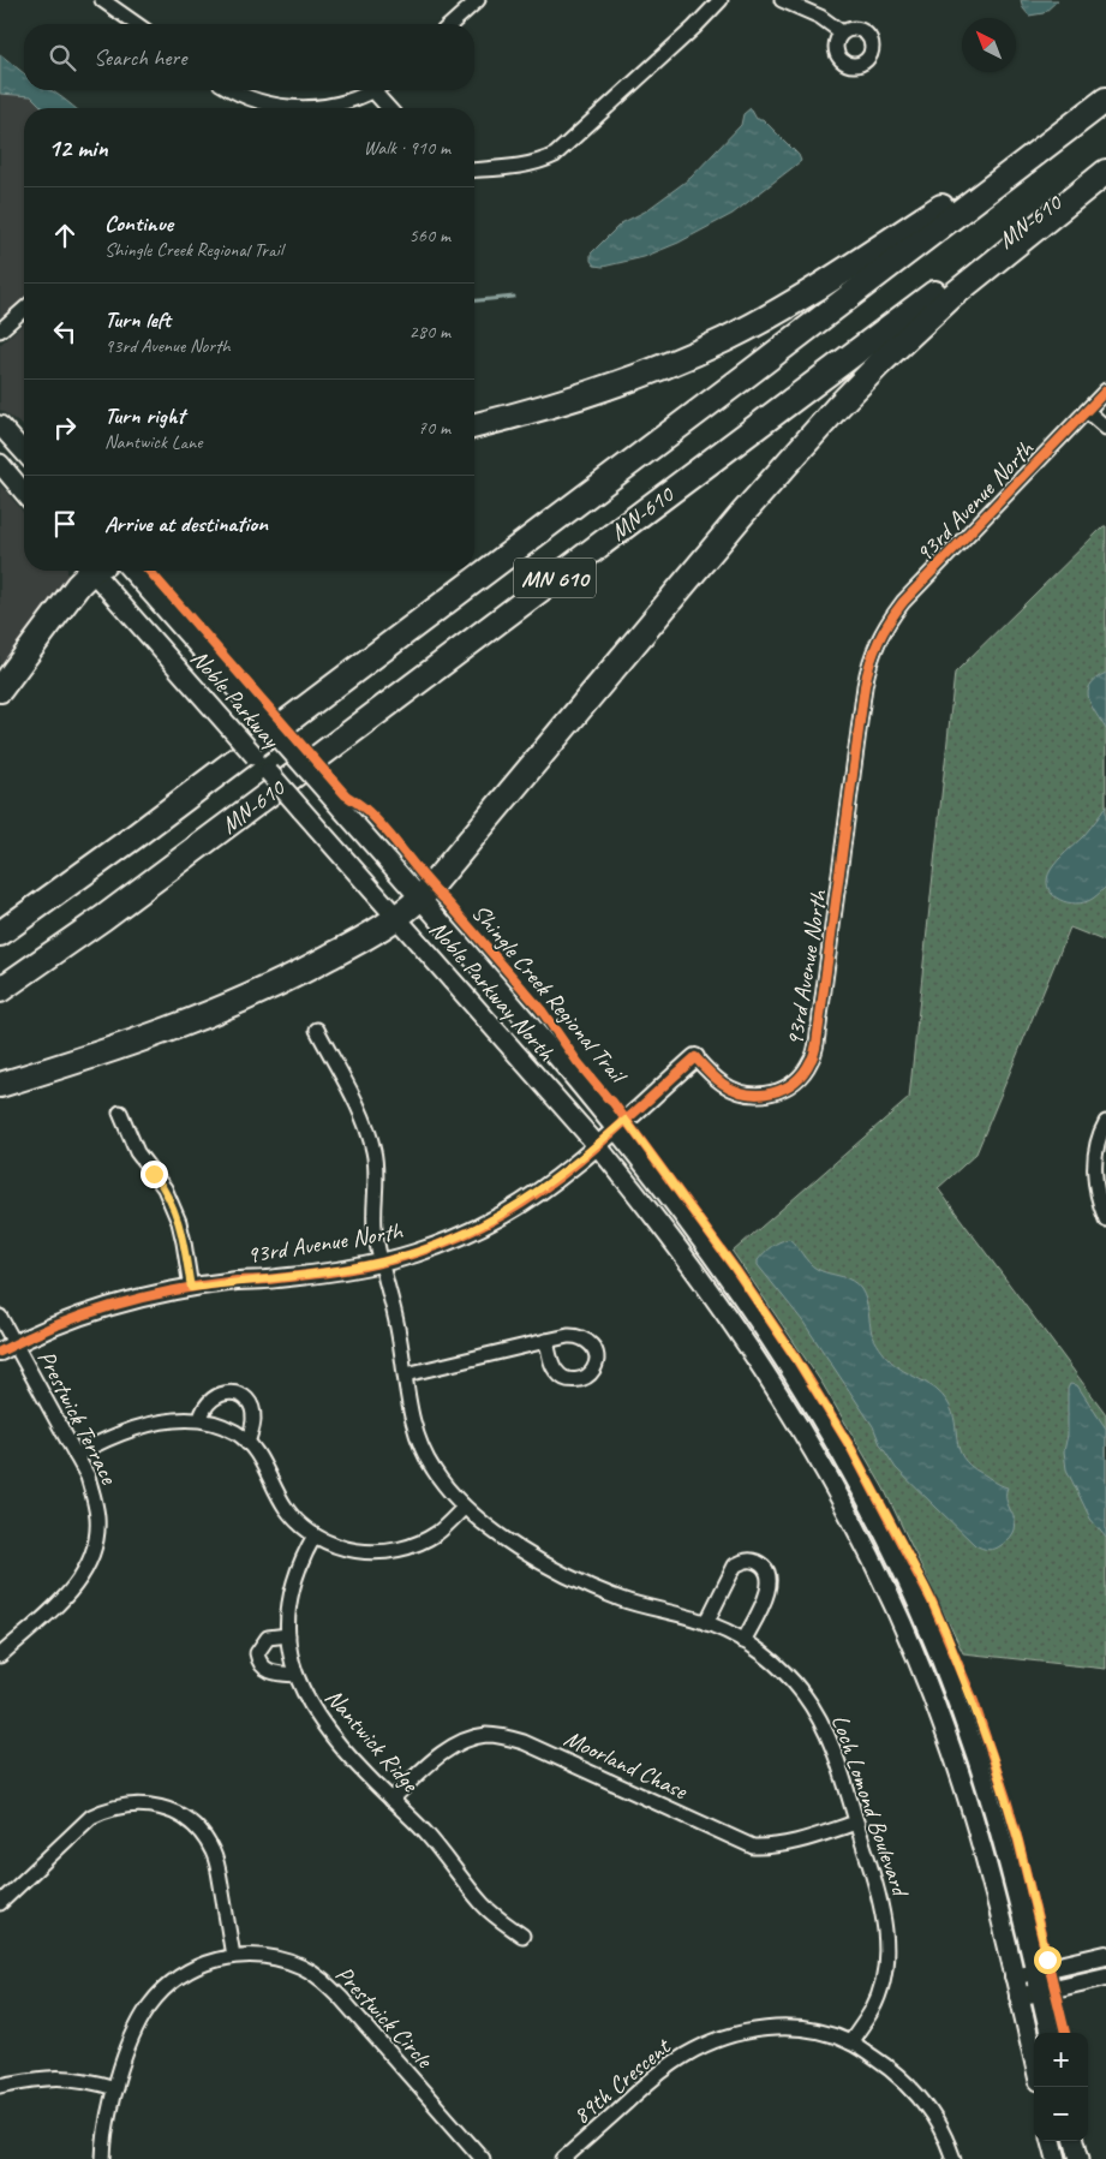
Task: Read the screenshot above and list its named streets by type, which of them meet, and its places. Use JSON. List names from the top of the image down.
{
  "streets": {
    "highway": ["MN-610", "MN 610"],
    "main road": ["Noble Parkway", "Noble Parkway North"],
    "street": [
      "93rd Avenue North",
      "Prestwick Terrace",
      "Nantwick Ridge",
      "Moorland Chase",
      "Loch Lomond Boulevard",
      "Prestwick Circle",
      "89th Crescent"
    ],
    "cycle path": ["Shingle Creek Regional Trail"]
  },
  "crossings": [
    ["MN-610", "MN 610"],
    ["93rd Avenue North", "Noble Parkway North"],
    ["93rd Avenue North", "Prestwick Terrace"],
    ["93rd Avenue North", "Loch Lomond Boulevard"],
    ["Noble Parkway", "Noble Parkway North"],
    ["Nantwick Ridge", "Moorland Chase"],
    ["Moorland Chase", "Loch Lomond Boulevard"],
    ["Loch Lomond Boulevard", "89th Crescent"]
  ],
  "north": "top left",
  "page": {
    "search": "Search here",
    "heading": ["12 min", "Walk · 910 m"],
    "list": [
      ["Continue", "Shingle Creek Regional Trail", "560 m"],
      ["Turn left", "93rd Avenue North", "280 m"],
      ["Turn right", "Nantwick Lane", "70 m"],
      "Arrive at destination"
    ],
    "map_buttons": ["+", "−"]
  }
}
